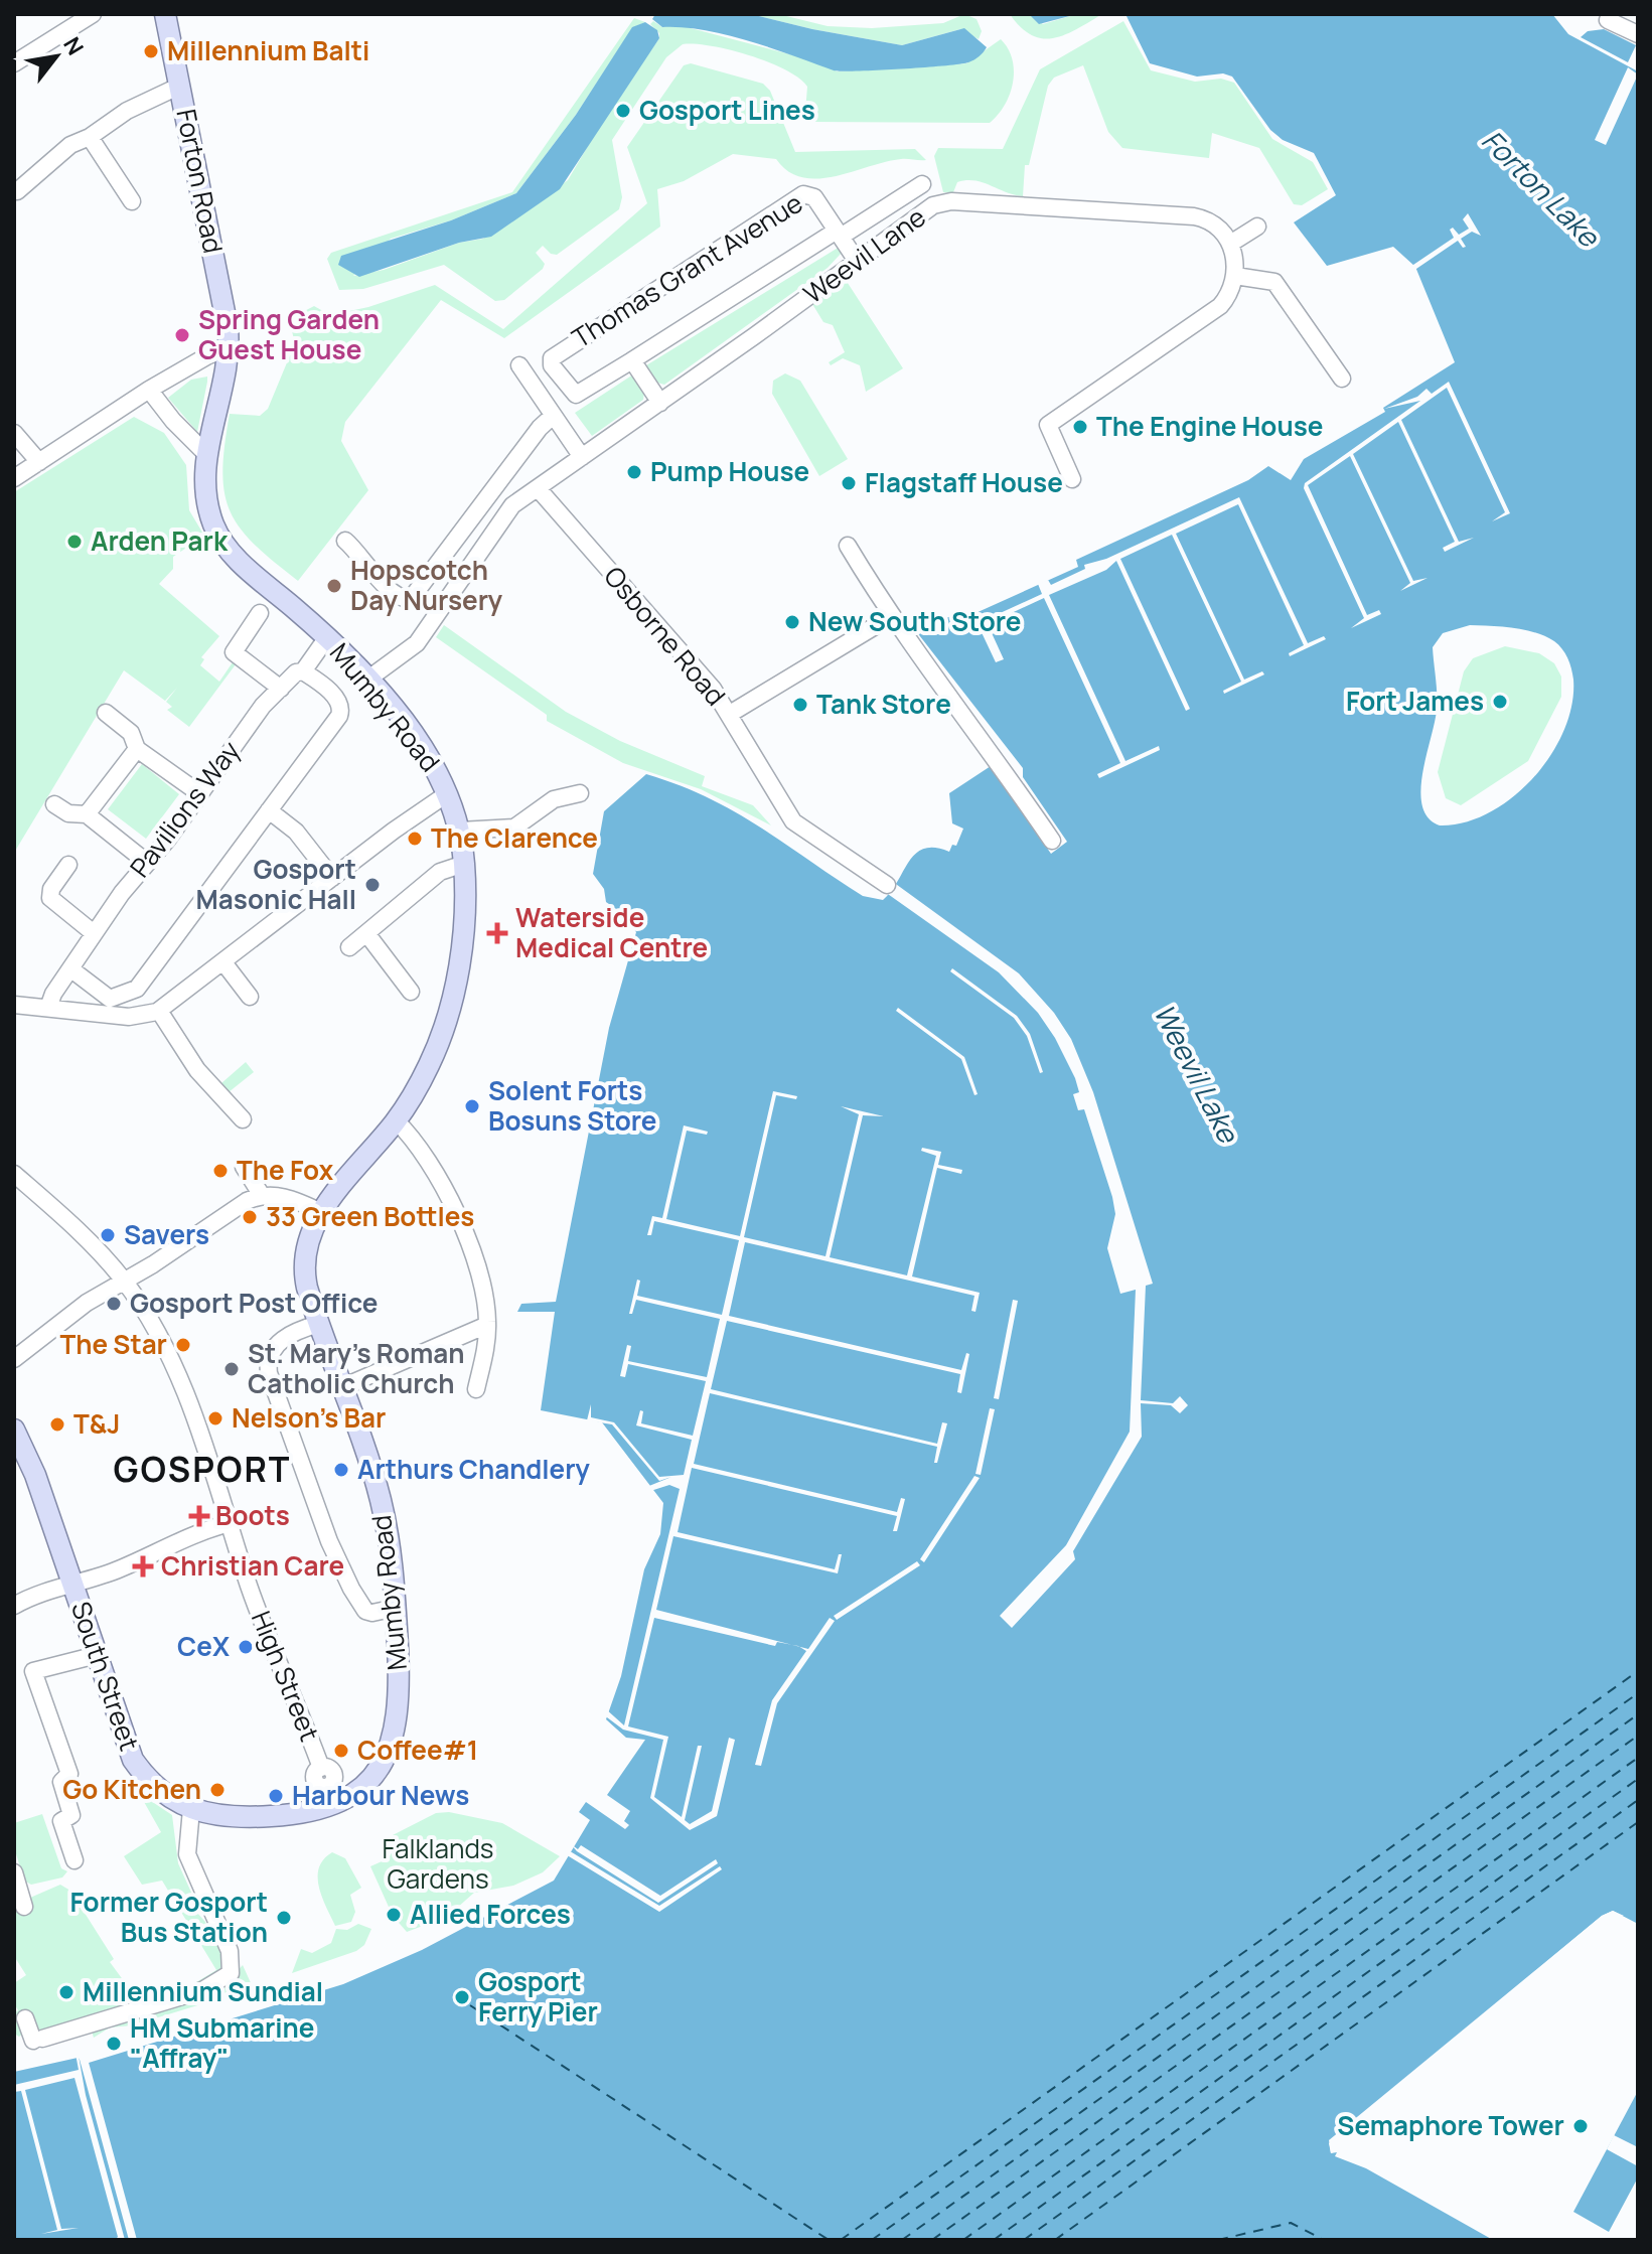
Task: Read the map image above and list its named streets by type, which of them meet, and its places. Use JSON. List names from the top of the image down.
{
  "streets": {
    "main road": ["Forton Road", "Mumby Road", "South Street"],
    "street": [
      "Weevil Lane",
      "Thomas Grant Avenue",
      "Osborne Road",
      "Pavilions Way",
      "High Street"
    ]
  },
  "crossings": [
    ["Forton Road", "Mumby Road"],
    ["Weevil Lane", "Thomas Grant Avenue"],
    ["Weevil Lane", "Osborne Road"],
    ["Weevil Lane", "Mumby Road"],
    ["Mumby Road", "Pavilions Way"],
    ["Mumby Road", "South Street"],
    ["Mumby Road", "High Street"],
    ["South Street", "High Street"]
  ],
  "districts": ["GOSPORT"],
  "water": ["Forton Lake", "Weevil Lake"],
  "parks": ["Falklands Gardens"],
  "places": {
    "other": [
      "Millennium Balti",
      "Gosport Lines",
      "Spring Garden Guest House",
      "The Engine House",
      "Pump House",
      "Flagstaff House",
      "Arden Park",
      "Hopscotch Day Nursery",
      "New South Store",
      "Fort James",
      "Tank Store",
      "The Clarence",
      "Gosport Masonic Hall",
      "Solent Forts Bosuns Store",
      "The Fox",
      "33 Green Bottles",
      "Savers",
      "Gosport Post Office",
      "The Star",
      "St. Mary's Roman Catholic Church",
      "Nelson's Bar",
      "T&J",
      "Arthurs Chandlery",
      "CeX",
      "Coffee#1",
      "Go Kitchen",
      "Harbour News",
      "Allied Forces",
      "Former Gosport Bus Station",
      "Millennium Sundial",
      "Gosport Ferry Pier",
      "HM Submarine \"Affray\"",
      "Semaphore Tower"
    ],
    "health": ["Waterside Medical Centre", "Boots", "Christian Care"]
  },
  "north": "top right"
}
